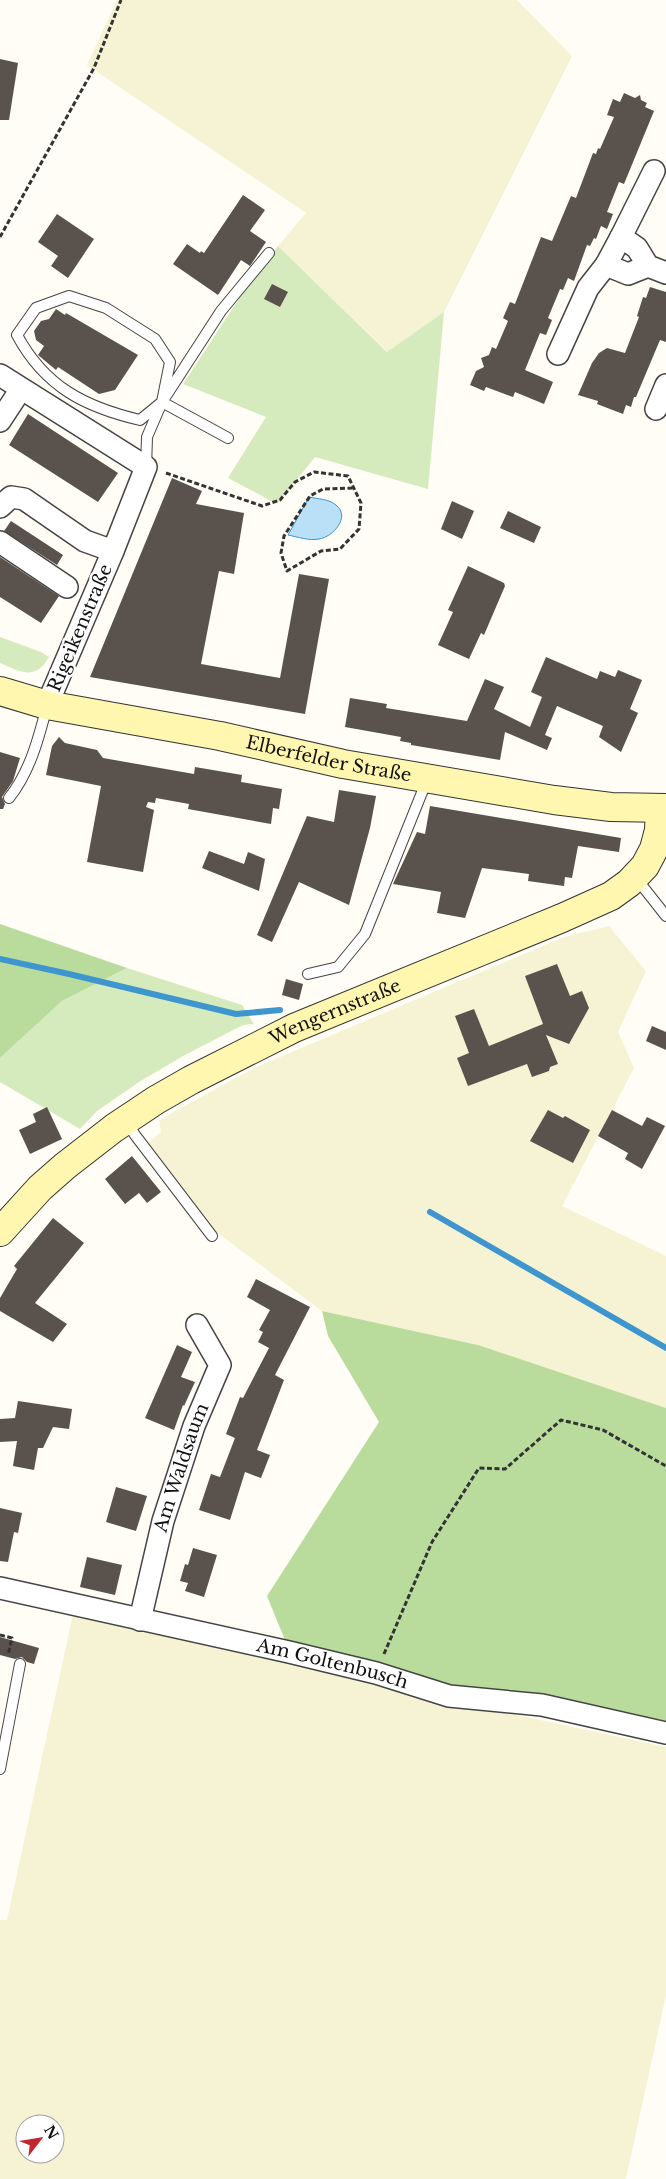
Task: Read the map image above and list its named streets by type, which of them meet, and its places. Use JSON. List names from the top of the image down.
{
  "streets": {
    "main road": ["Elberfelder Straße", "Wengernstraße"],
    "street": ["Rigeikenstraße", "Am Waldsaum", "Am Goltenbusch"]
  },
  "crossings": [
    ["Rigeikenstraße", "Elberfelder Straße"],
    ["Elberfelder Straße", "Wengernstraße"],
    ["Am Waldsaum", "Am Goltenbusch"]
  ],
  "north": "top right"
}
